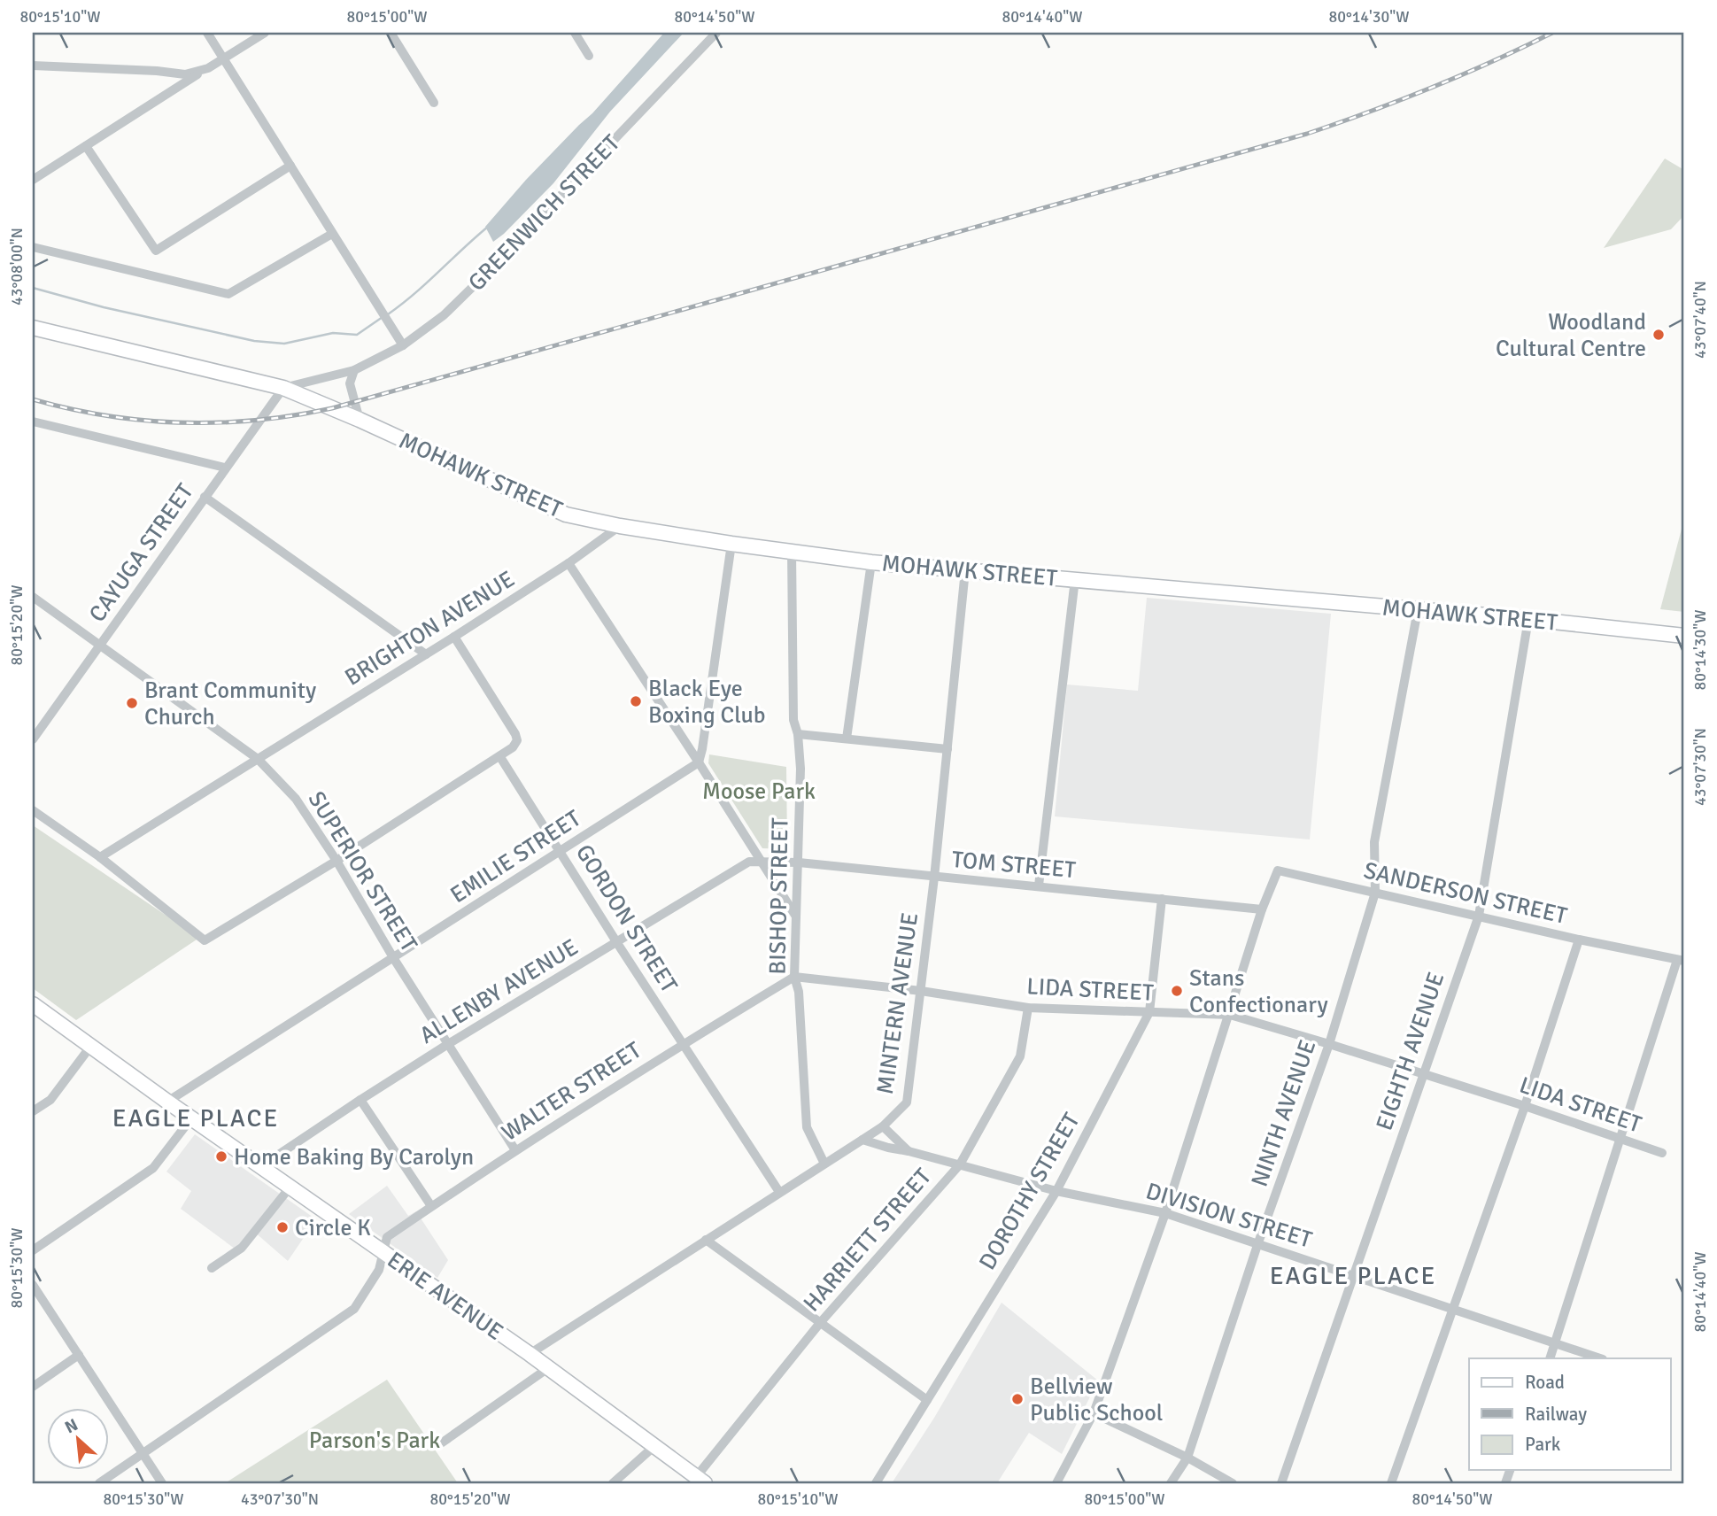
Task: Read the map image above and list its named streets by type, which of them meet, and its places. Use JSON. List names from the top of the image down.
{
  "streets": {
    "street": [
      "GREENWICH STREET",
      "MOHAWK STREET",
      "CAYUGA STREET",
      "BRIGHTON AVENUE",
      "EMILIE STREET",
      "TOM STREET",
      "SUPERIOR STREET",
      "SANDERSON STREET",
      "BISHOP STREET",
      "GORDON STREET",
      "LIDA STREET",
      "ALLENBY AVENUE",
      "MINTERN AVENUE",
      "EIGHTH AVENUE",
      "WALTER STREET",
      "NINTH AVENUE",
      "DOROTHY STREET",
      "DIVISION STREET",
      "HARRIETT STREET",
      "ERIE AVENUE"
    ]
  },
  "crossings": [
    ["GREENWICH STREET", "MOHAWK STREET"],
    ["GREENWICH STREET", "CAYUGA STREET"],
    ["MOHAWK STREET", "CAYUGA STREET"],
    ["MOHAWK STREET", "BRIGHTON AVENUE"],
    ["MOHAWK STREET", "BISHOP STREET"],
    ["MOHAWK STREET", "MINTERN AVENUE"],
    ["MOHAWK STREET", "EIGHTH AVENUE"],
    ["MOHAWK STREET", "NINTH AVENUE"],
    ["CAYUGA STREET", "SUPERIOR STREET"],
    ["BRIGHTON AVENUE", "SUPERIOR STREET"],
    ["EMILIE STREET", "SUPERIOR STREET"],
    ["EMILIE STREET", "GORDON STREET"],
    ["EMILIE STREET", "ERIE AVENUE"],
    ["TOM STREET", "SANDERSON STREET"],
    ["TOM STREET", "BISHOP STREET"],
    ["TOM STREET", "ALLENBY AVENUE"],
    ["TOM STREET", "MINTERN AVENUE"],
    ["TOM STREET", "DOROTHY STREET"],
    ["SUPERIOR STREET", "ALLENBY AVENUE"],
    ["SUPERIOR STREET", "WALTER STREET"],
    ["SANDERSON STREET", "EIGHTH AVENUE"],
    ["SANDERSON STREET", "NINTH AVENUE"],
    ["BISHOP STREET", "LIDA STREET"],
    ["BISHOP STREET", "MINTERN AVENUE"],
    ["BISHOP STREET", "WALTER STREET"],
    ["GORDON STREET", "ALLENBY AVENUE"],
    ["GORDON STREET", "MINTERN AVENUE"],
    ["GORDON STREET", "WALTER STREET"],
    ["LIDA STREET", "MINTERN AVENUE"],
    ["LIDA STREET", "EIGHTH AVENUE"],
    ["LIDA STREET", "WALTER STREET"],
    ["LIDA STREET", "NINTH AVENUE"],
    ["LIDA STREET", "DOROTHY STREET"],
    ["LIDA STREET", "HARRIETT STREET"],
    ["ALLENBY AVENUE", "ERIE AVENUE"],
    ["MINTERN AVENUE", "DIVISION STREET"],
    ["MINTERN AVENUE", "ERIE AVENUE"],
    ["EIGHTH AVENUE", "DIVISION STREET"],
    ["WALTER STREET", "ERIE AVENUE"],
    ["NINTH AVENUE", "DIVISION STREET"],
    ["DOROTHY STREET", "DIVISION STREET"],
    ["DIVISION STREET", "HARRIETT STREET"],
    ["HARRIETT STREET", "ERIE AVENUE"]
  ],
  "districts": ["EAGLE PLACE", "EAGLE PLACE"],
  "parks": ["Moose Park", "Parson's Park"],
  "places": [
    "Woodland Cultural Centre",
    "Black Eye Boxing Club",
    "Brant Community Church",
    "Stans Confectionary",
    "Home Baking By Carolyn",
    "Circle K",
    "Bellview Public School"
  ],
  "legend": ["Road", "Railway", "Park"],
  "north": "top left",
  "coordinates": [
    "80°15'10\"W",
    "80°15'00\"W",
    "80°14'50\"W",
    "80°14'40\"W",
    "80°14'30\"W",
    "43°08'00\"N",
    "43°07'40\"N",
    "80°15'20\"W",
    "43°07'30\"N",
    "80°15'30\"W"
  ]
}
